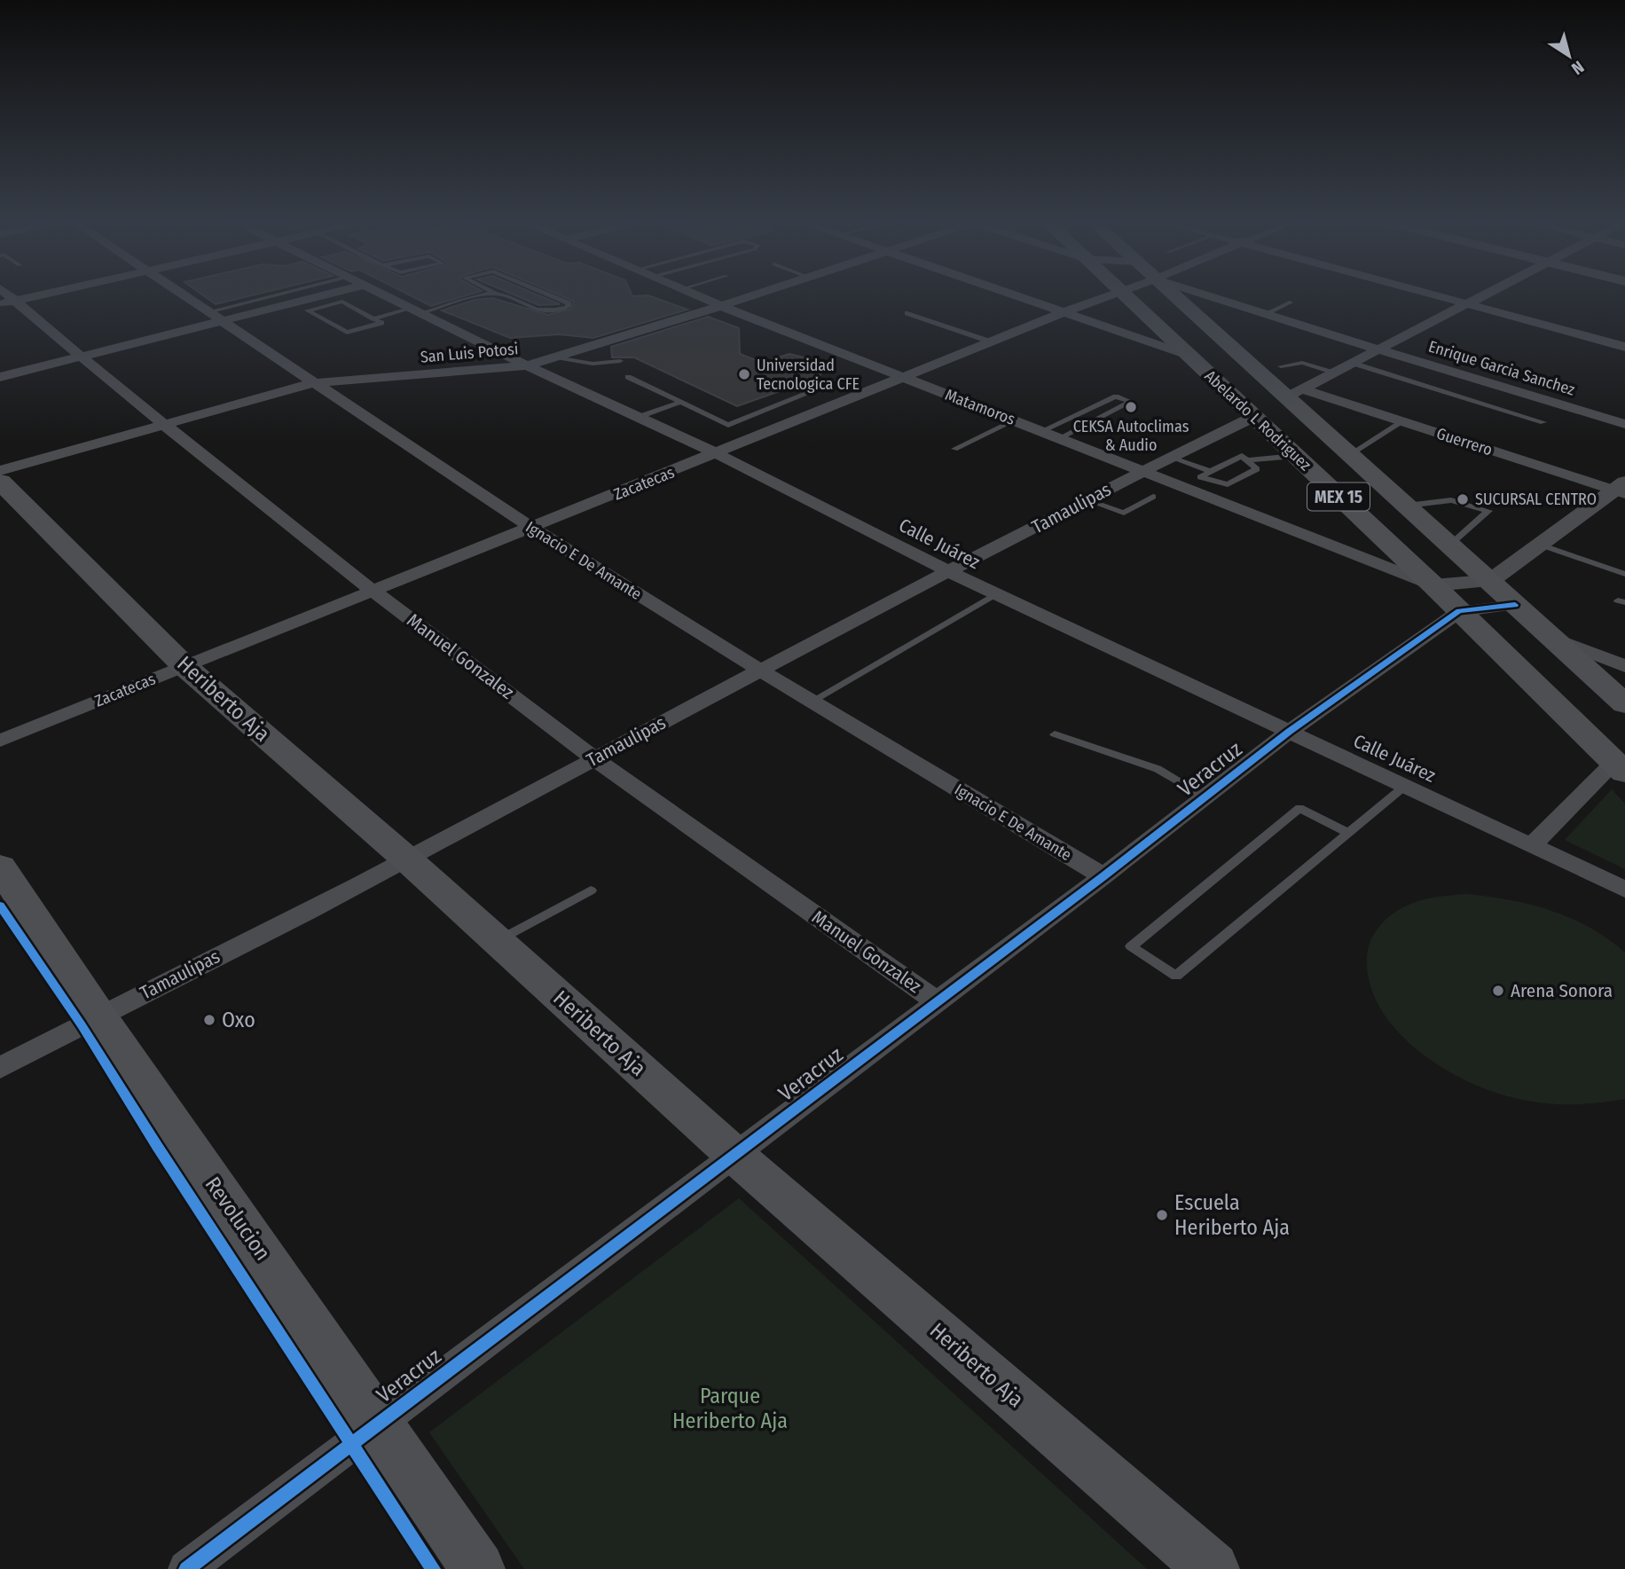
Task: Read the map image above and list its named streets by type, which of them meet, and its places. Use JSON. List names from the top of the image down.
{
  "streets": {
    "main road": [
      "Abelardo L Rodriguez",
      "MEX 15",
      "Heriberto Aja",
      "Revolucion"
    ],
    "street": [
      "San Luis Potosi",
      "Enrique Garcia Sanchez",
      "Matamoros",
      "Guerrero",
      "Zacatecas",
      "Tamaulipas",
      "Calle Juárez",
      "Ignacio E De Amante",
      "Manuel Gonzalez",
      "Veracruz"
    ]
  },
  "crossings": [
    ["San Luis Potosi", "Matamoros"],
    ["San Luis Potosi", "Calle Juárez"],
    ["San Luis Potosi", "Ignacio E De Amante"],
    ["San Luis Potosi", "Manuel Gonzalez"],
    ["Matamoros", "Abelardo L Rodriguez"],
    ["Matamoros", "Zacatecas"],
    ["Matamoros", "Tamaulipas"],
    ["Abelardo L Rodriguez", "Guerrero"],
    ["Abelardo L Rodriguez", "Tamaulipas"],
    ["Abelardo L Rodriguez", "Veracruz"],
    ["Zacatecas", "Calle Juárez"],
    ["Zacatecas", "Ignacio E De Amante"],
    ["Zacatecas", "Manuel Gonzalez"],
    ["Zacatecas", "Heriberto Aja"],
    ["Tamaulipas", "Calle Juárez"],
    ["Tamaulipas", "Ignacio E De Amante"],
    ["Tamaulipas", "Manuel Gonzalez"],
    ["Tamaulipas", "Heriberto Aja"],
    ["Tamaulipas", "Revolucion"],
    ["Calle Juárez", "Veracruz"],
    ["Ignacio E De Amante", "Veracruz"],
    ["Manuel Gonzalez", "Veracruz"],
    ["Heriberto Aja", "Veracruz"],
    ["Veracruz", "Revolucion"]
  ],
  "parks": ["Parque Heriberto Aja"],
  "places": [
    "Universidad Tecnologica CFE",
    "CEKSA Autoclimas & Audio",
    "SUCURSAL CENTRO",
    "Arena Sonora",
    "Oxo",
    "Escuela Heriberto Aja"
  ],
  "north": "bottom right"
}
